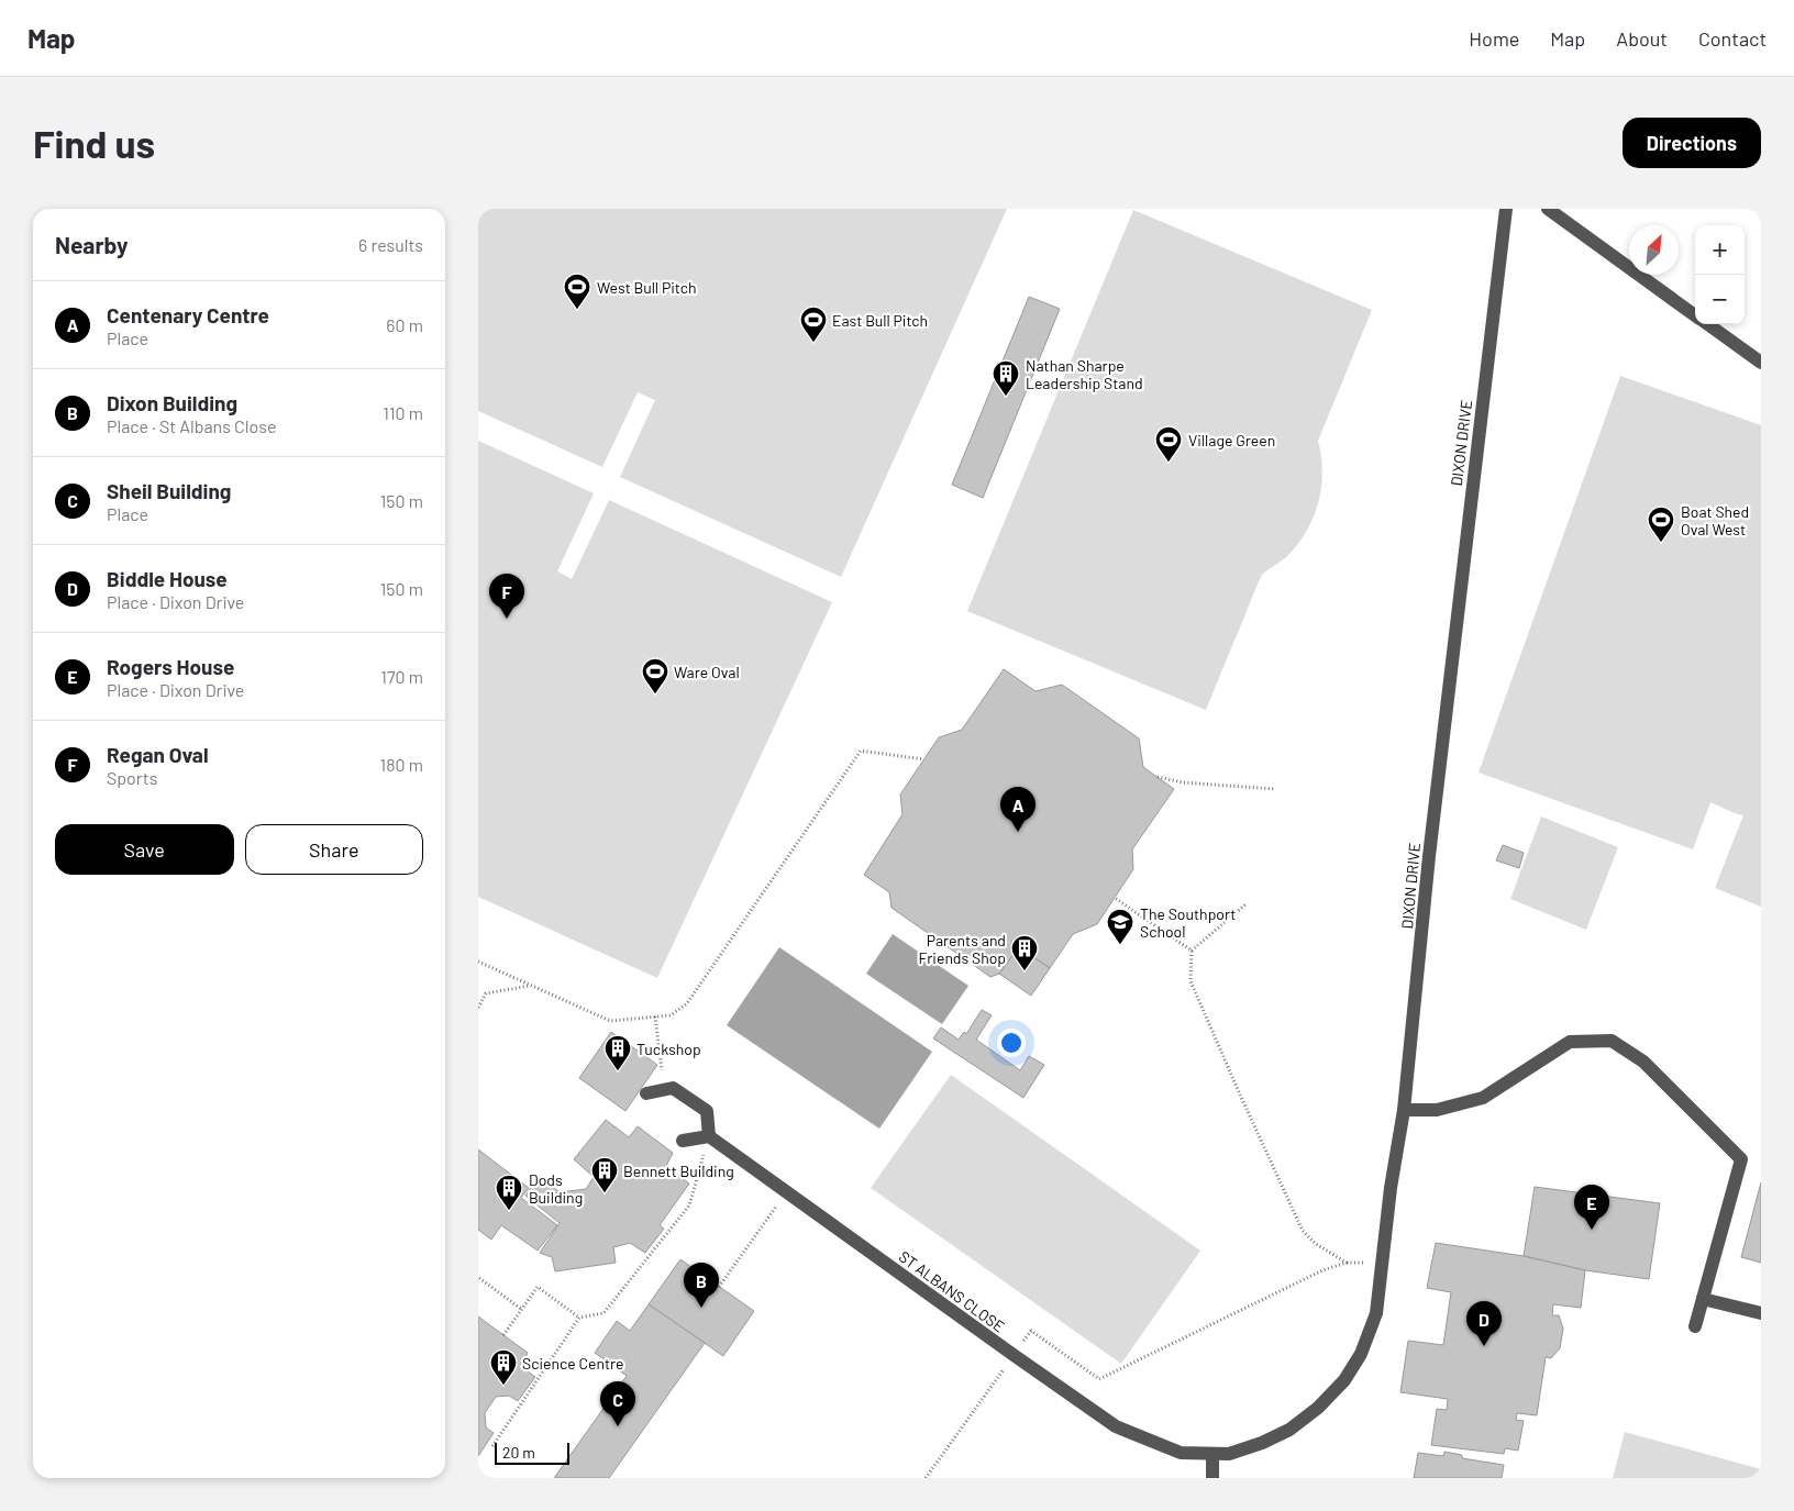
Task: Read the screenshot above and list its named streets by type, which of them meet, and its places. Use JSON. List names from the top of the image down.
{
  "streets": {
    "street": ["DIXON DRIVE", "ST ALBANS CLOSE"]
  },
  "crossings": [
    ["DIXON DRIVE", "ST ALBANS CLOSE"]
  ],
  "places": {
    "sports": [
      "West Bull Pitch",
      "East Bull Pitch",
      "Village Green",
      "Boat Shed Oval West",
      "Ware Oval"
    ],
    "building": [
      "Nathan Sharpe Leadership Stand",
      "Parents and Friends Shop",
      "Tuckshop",
      "Bennett Building",
      "Dods Building",
      "Science Centre"
    ],
    "school or university": ["The Southport School"]
  },
  "scale_bar": "20 m",
  "north": "top right",
  "page": {
    "header": "Map",
    "nav": [
      "Home",
      "Map",
      "About",
      "Contact"
    ],
    "buttons": [
      "Directions",
      ["Save", "Share"]
    ],
    "title": "Find us",
    "heading": ["Nearby", "6 results"],
    "map_buttons": ["+", "−"],
    "list": [
      {
        "mark": "A",
        "name": "Centenary Centre",
        "note": "Place",
        "value": "60 m"
      },
      {
        "mark": "B",
        "name": "Dixon Building",
        "note": "Place · St Albans Close",
        "value": "110 m"
      },
      {
        "mark": "C",
        "name": "Sheil Building",
        "note": "Place",
        "value": "150 m"
      },
      {
        "mark": "D",
        "name": "Biddle House",
        "note": "Place · Dixon Drive",
        "value": "150 m"
      },
      {
        "mark": "E",
        "name": "Rogers House",
        "note": "Place · Dixon Drive",
        "value": "170 m"
      },
      {
        "mark": "F",
        "name": "Regan Oval",
        "note": "Sports",
        "value": "180 m"
      }
    ],
    "pins": [
      "F",
      "A",
      "E",
      "B",
      "D",
      "C"
    ],
    "scale": "20 m"
  }
}
